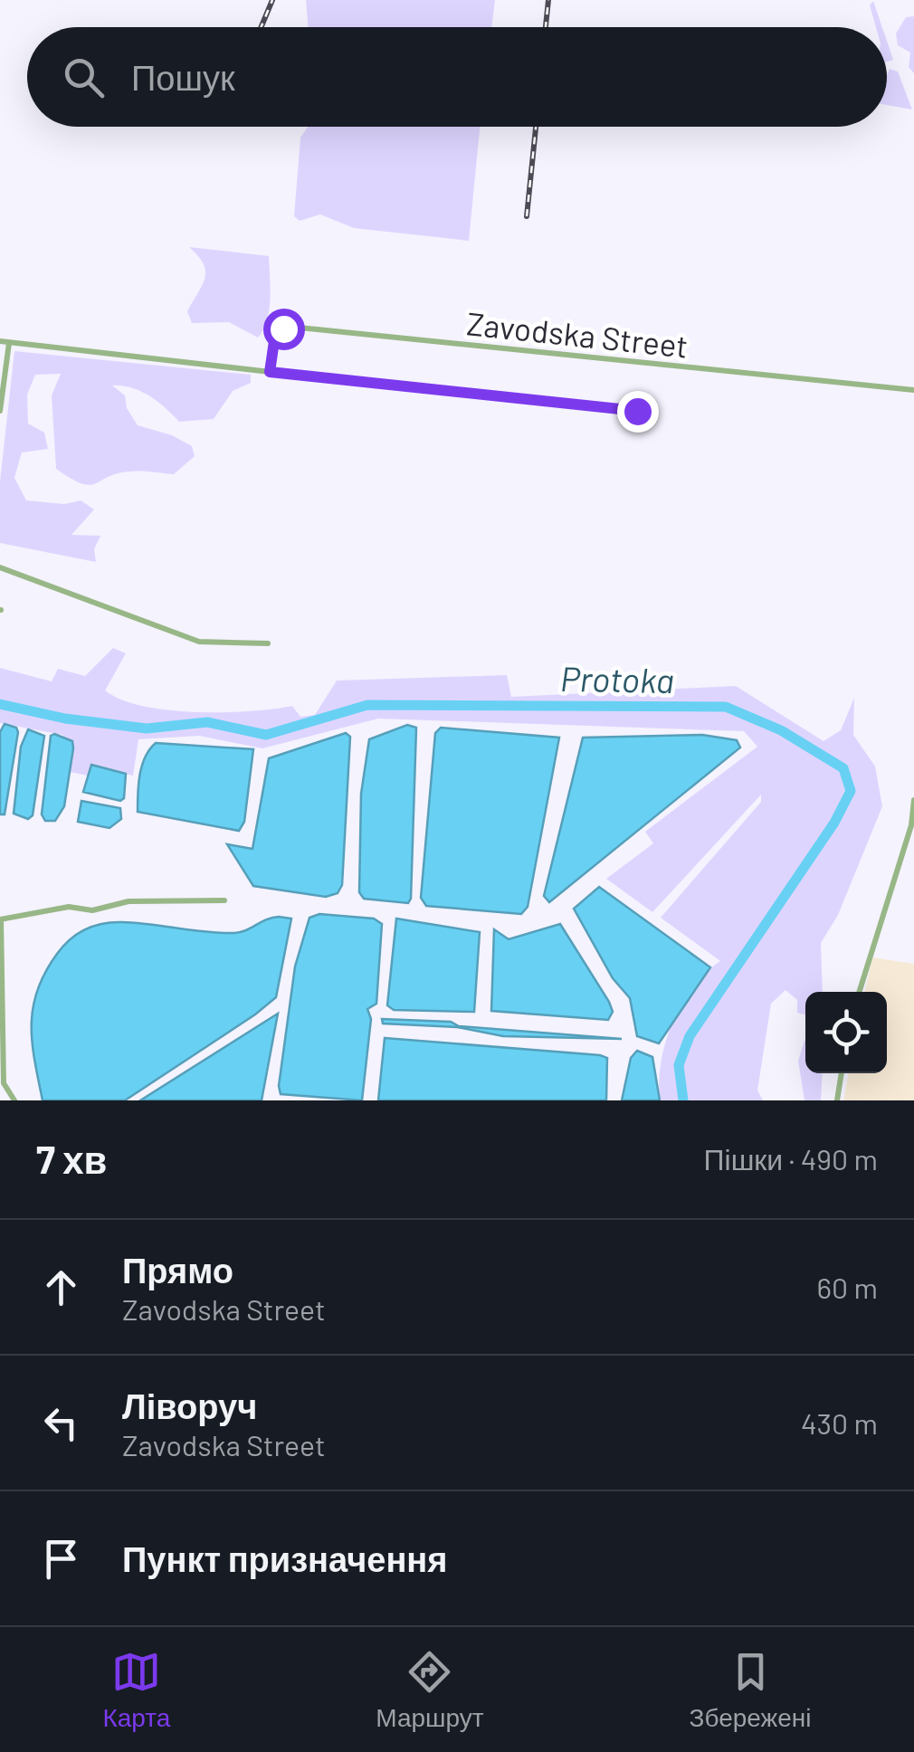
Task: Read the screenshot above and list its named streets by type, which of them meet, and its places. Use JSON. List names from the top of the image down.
{
  "streets": {
    "street": ["Zavodska Street"]
  },
  "water": ["Protoka"],
  "page": {
    "search": "Пошук",
    "heading": ["7 хв", "Пішки · 490 m"],
    "list": [
      ["Прямо", "Zavodska Street", "60 m"],
      ["Ліворуч", "Zavodska Street", "430 m"],
      "Пункт призначення"
    ],
    "nav": ["Карта", "Маршрут", "Збережені"]
  }
}
